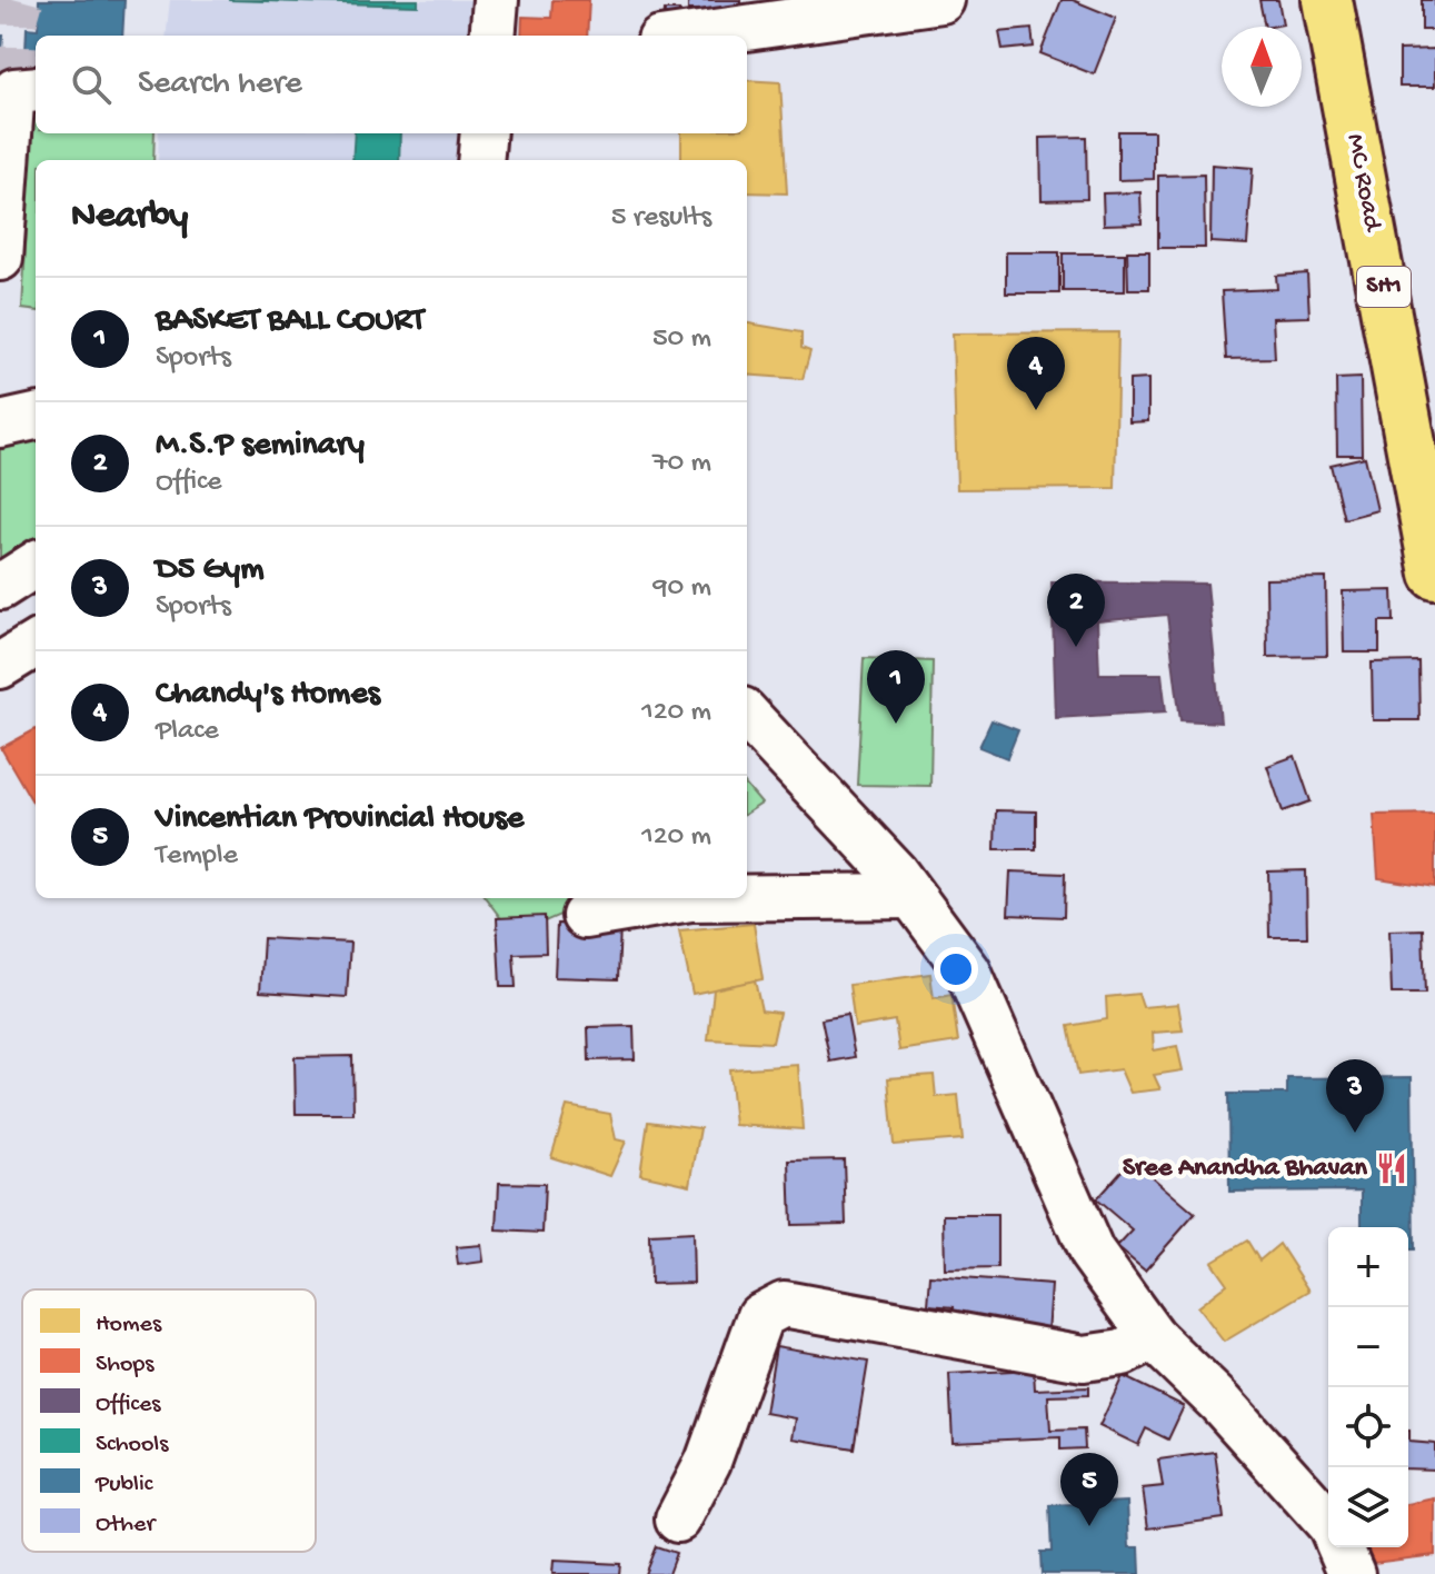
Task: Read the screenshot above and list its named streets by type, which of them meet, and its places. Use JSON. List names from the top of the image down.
{
  "streets": {
    "main road": ["MC Road", "SH1"]
  },
  "places": {
    "restaurant": ["Sree Anandha Bhavan"]
  },
  "legend": [
    "Homes",
    "Shops",
    "Offices",
    "Schools",
    "Public",
    "Other"
  ],
  "north": "top",
  "page": {
    "search": "Search here",
    "heading": ["Nearby", "5 results"],
    "list": [
      {
        "mark": "1",
        "name": "BASKET BALL COURT",
        "note": "Sports",
        "value": "50 m"
      },
      {
        "mark": "2",
        "name": "M.S.P seminary",
        "note": "Office",
        "value": "70 m"
      },
      {
        "mark": "3",
        "name": "D5 Gym",
        "note": "Sports",
        "value": "90 m"
      },
      {
        "mark": "4",
        "name": "Chandy's Homes",
        "note": "Place",
        "value": "120 m"
      },
      {
        "mark": "5",
        "name": "Vincentian Provincial House",
        "note": "Temple",
        "value": "120 m"
      }
    ],
    "pins": [
      "4",
      "2",
      "1",
      "3",
      "5"
    ],
    "map_buttons": ["+", "−"]
  }
}
